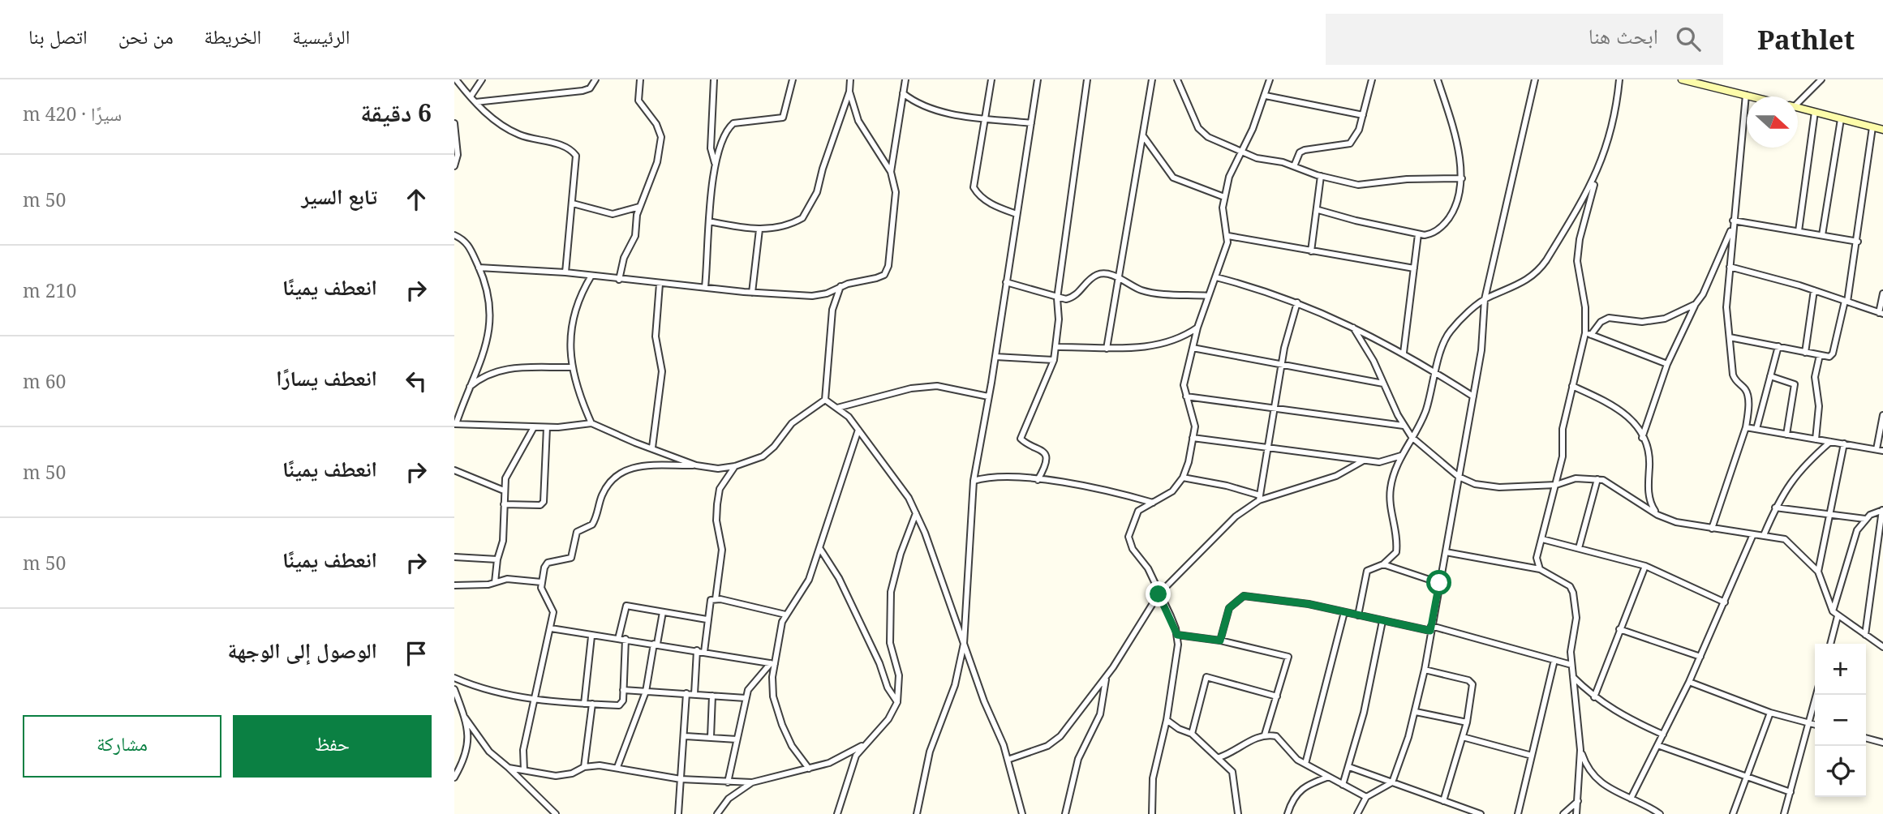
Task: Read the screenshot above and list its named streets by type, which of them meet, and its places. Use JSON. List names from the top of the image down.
{
  "north": "right",
  "page": {
    "header": "Pathlet",
    "search": "ابحث هنا",
    "nav": [
      "الرئيسية",
      "الخريطة",
      "من نحن",
      "اتصل بنا"
    ],
    "heading": ["6 دقيقة", "سيرًا · 420 m"],
    "list": [
      ["تابع السير", "50 m"],
      ["انعطف يمينًا", "210 m"],
      ["انعطف يسارًا", "60 m"],
      ["انعطف يمينًا", "50 m"],
      ["انعطف يمينًا", "50 m"],
      "الوصول إلى الوجهة"
    ],
    "map_buttons": ["+", "−"],
    "buttons": ["حفظ", "مشاركة"]
  }
}
